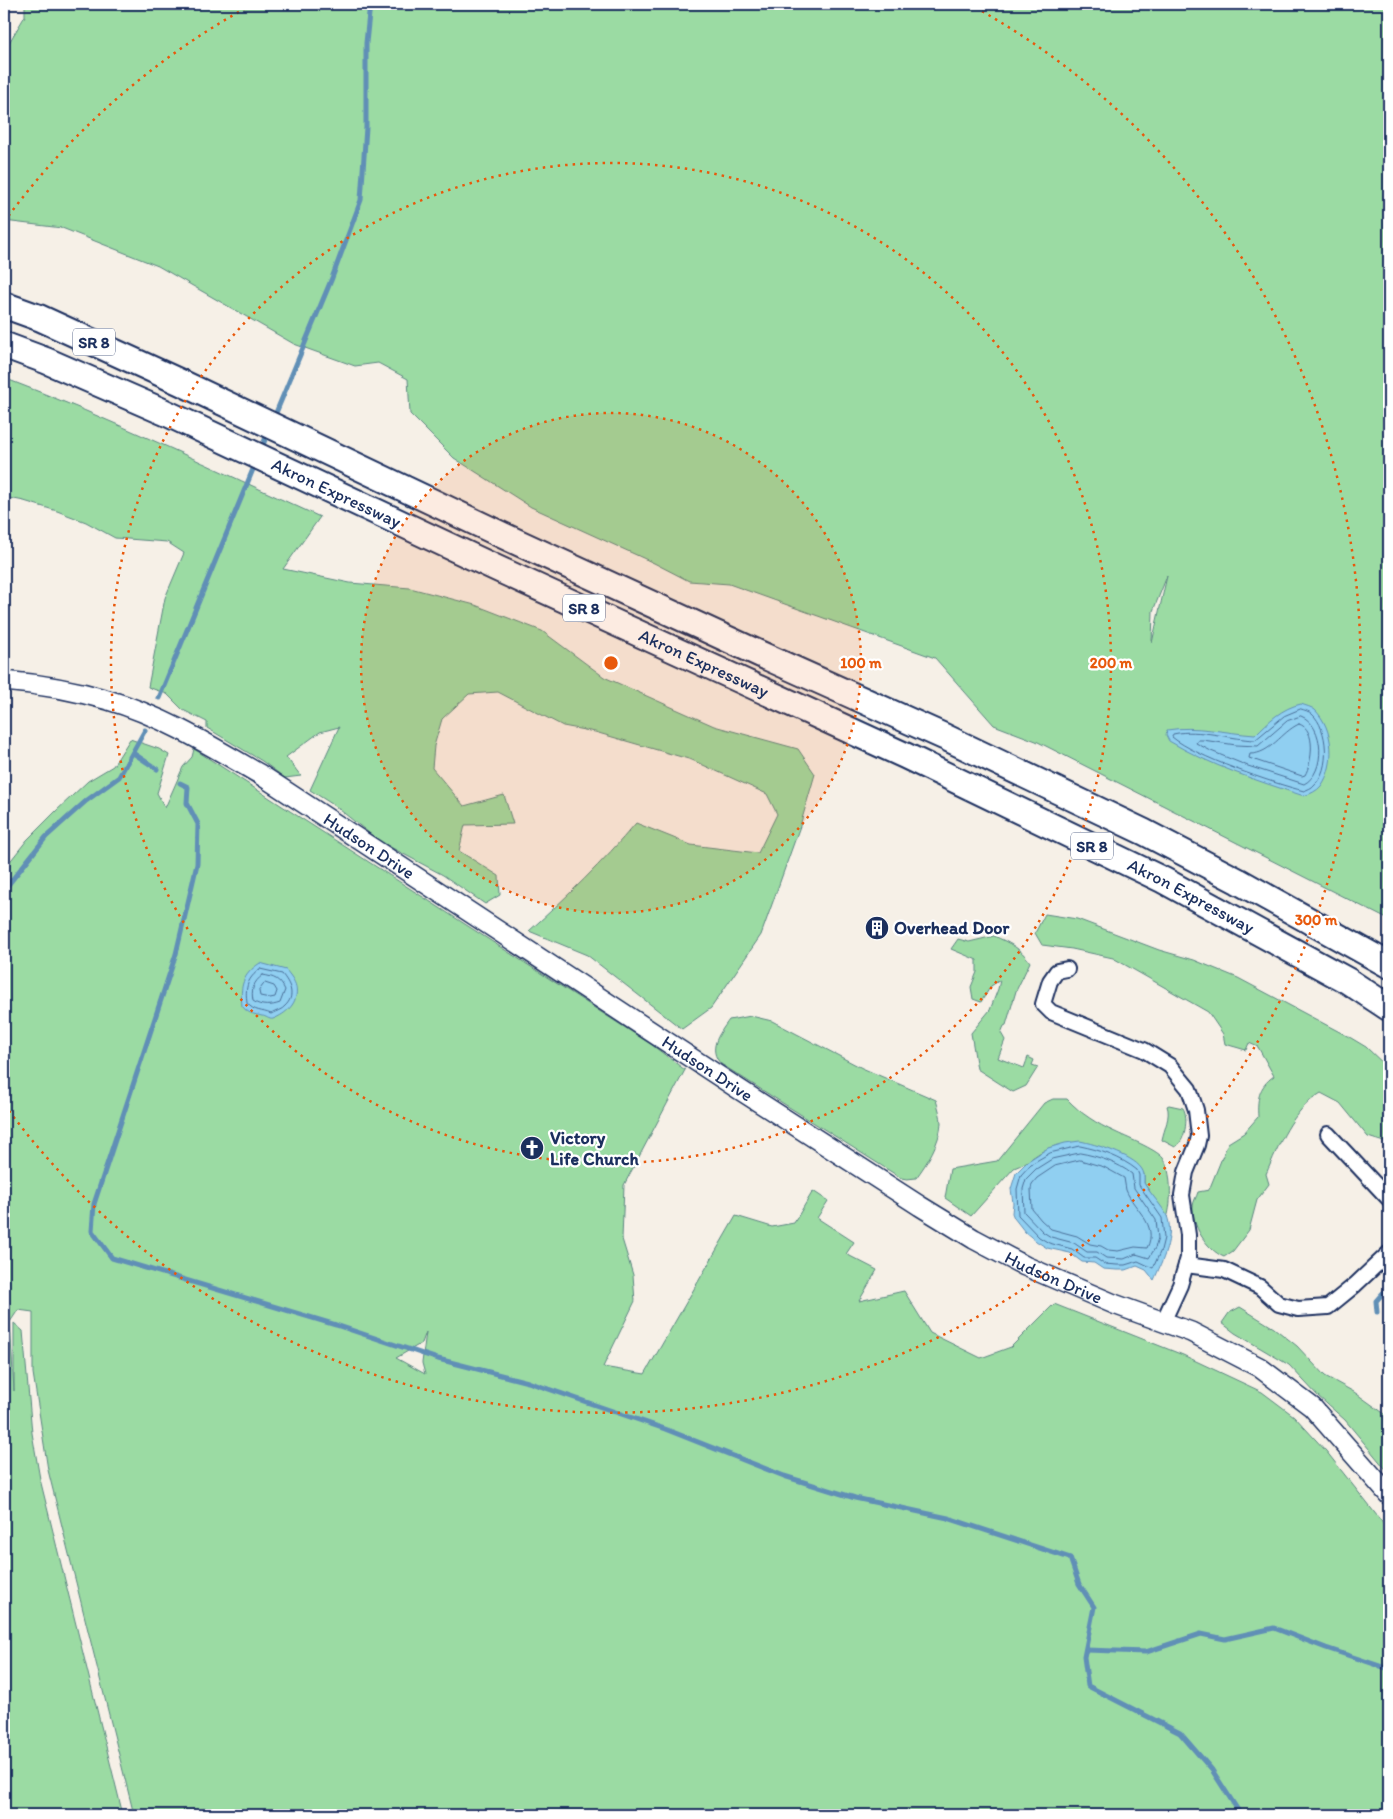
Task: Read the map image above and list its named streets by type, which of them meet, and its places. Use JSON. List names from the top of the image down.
{
  "streets": {
    "highway": ["SR 8", "Akron Expressway"],
    "street": ["Hudson Drive"]
  },
  "places": {
    "building": ["Overhead Door"],
    "church": ["Victory Life Church"]
  },
  "rings": ["100 m", "200 m", "300 m"]
}
